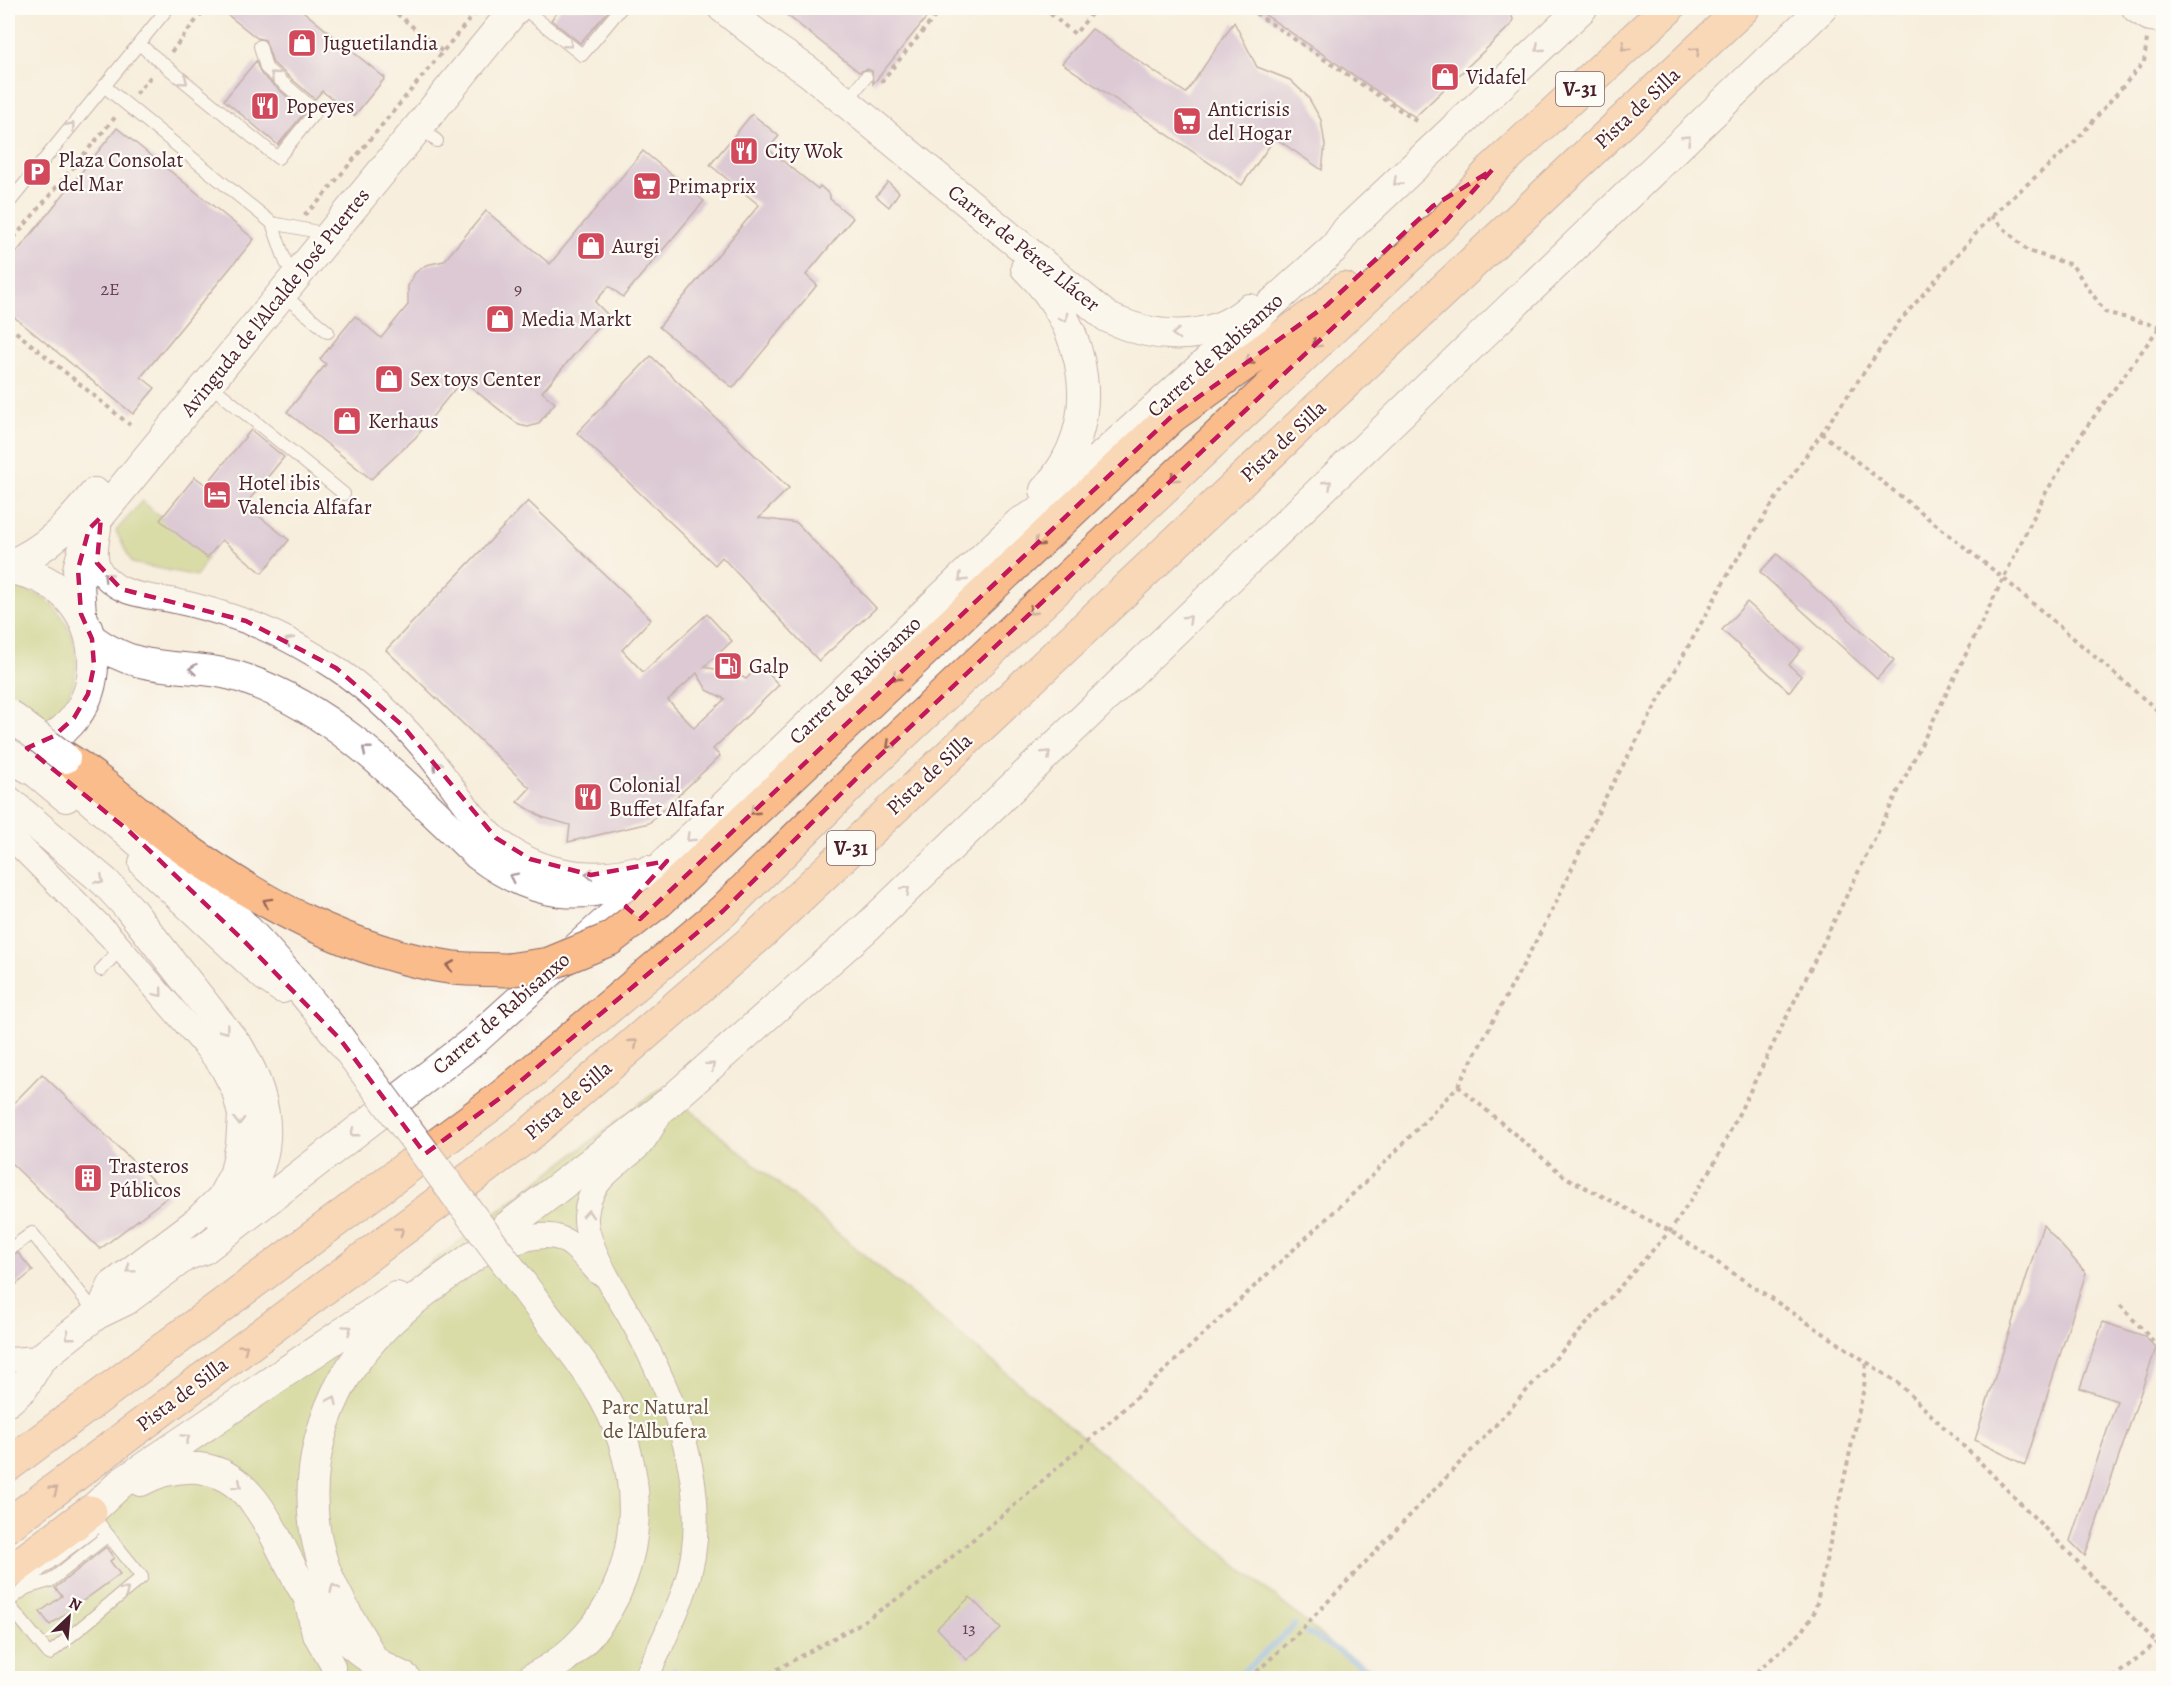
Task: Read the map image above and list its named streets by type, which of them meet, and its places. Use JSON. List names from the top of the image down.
{
  "streets": {
    "highway": ["V-31", "Pista de Silla"],
    "street": ["Carrer de Pérez Llácer", "Avinguda de l'Alcalde José Puertes", "Carrer de Rabisanxo"]
  },
  "crossings": [
    ["Carrer de Pérez Llácer", "Carrer de Rabisanxo"]
  ],
  "parks": ["Parc Natural de l'Albufera"],
  "places": {
    "shop": [
      "Juguetilandia",
      "Vidafel",
      "Aurgi",
      "Media Markt",
      "Sex toys Center",
      "Kerhaus"
    ],
    "restaurant": ["Popeyes", "City Wok", "Colonial Buffet Alfafar"],
    "supermarket": ["Anticrisis del Hogar", "Primaprix"],
    "parking": ["Plaza Consolat del Mar"],
    "hotel": ["Hotel ibis Valencia Alfafar"],
    "fuel station": ["Galp"],
    "building": ["Trasteros Públicos"]
  },
  "house_numbers": ["2E", "9", "13"],
  "north": "top right"
}
